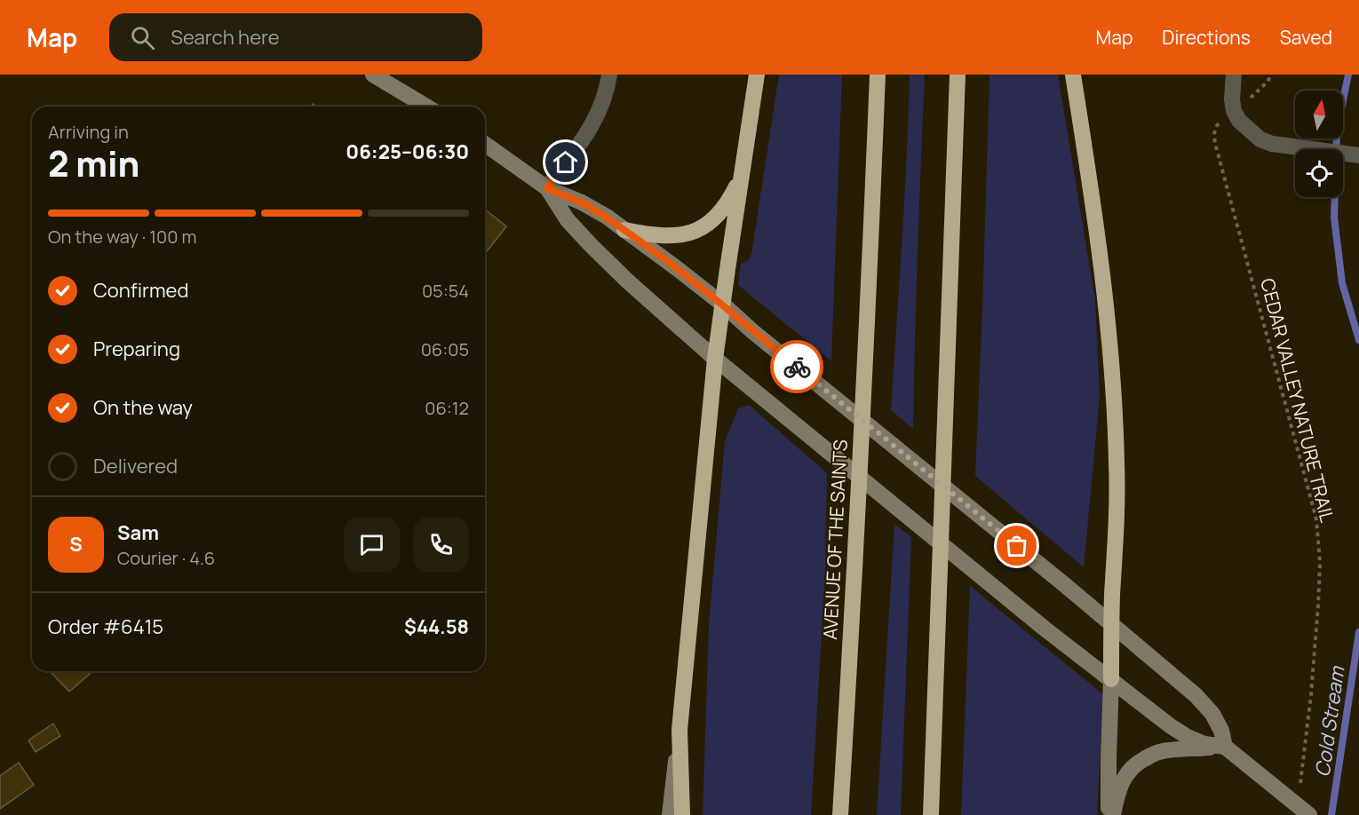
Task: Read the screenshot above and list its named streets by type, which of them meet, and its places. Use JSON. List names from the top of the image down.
{
  "streets": {
    "highway": ["AVENUE OF THE SAINTS"],
    "path": ["CEDAR VALLEY NATURE TRAIL"]
  },
  "water": ["Cold Stream"],
  "north": "top",
  "page": {
    "header": "Map",
    "search": "Search here",
    "nav": ["Map", "Directions", "Saved"],
    "heading": ["2 min", "Arriving in", "06:25–06:30"],
    "panel": [
      "Sam",
      "Courier · 4.6",
      "Order #6415",
      "$44.58"
    ],
    "bar": "On the way · 100 m",
    "list": [
      ["Confirmed", "05:54"],
      ["Preparing", "06:05"],
      ["On the way", "06:12"],
      "Delivered"
    ],
    "round": "S"
  }
}
